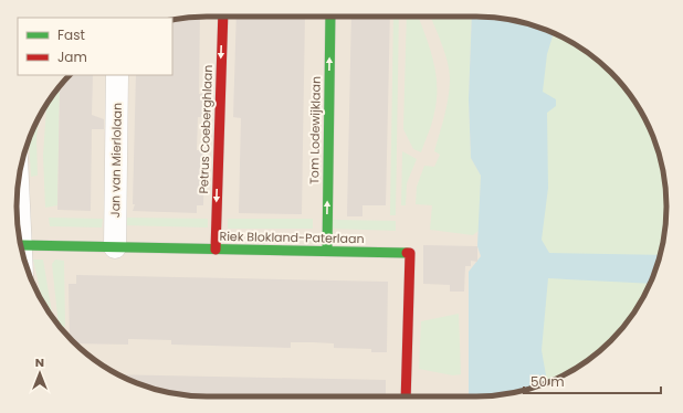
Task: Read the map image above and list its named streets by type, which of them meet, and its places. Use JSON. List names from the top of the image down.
{
  "streets": {
    "street": [
      "Petrus Coeberghlaan",
      "Tom Lodewijklaan",
      "Jan van Mierlolaan",
      "Riek Blokland-Paterlaan"
    ]
  },
  "crossings": [
    ["Petrus Coeberghlaan", "Riek Blokland-Paterlaan"],
    ["Tom Lodewijklaan", "Riek Blokland-Paterlaan"],
    ["Jan van Mierlolaan", "Riek Blokland-Paterlaan"]
  ],
  "one_way": ["Petrus Coeberghlaan", "Tom Lodewijklaan"],
  "legend": ["Fast", "Jam"],
  "scale_bar": "50 m",
  "north": "top"
}
